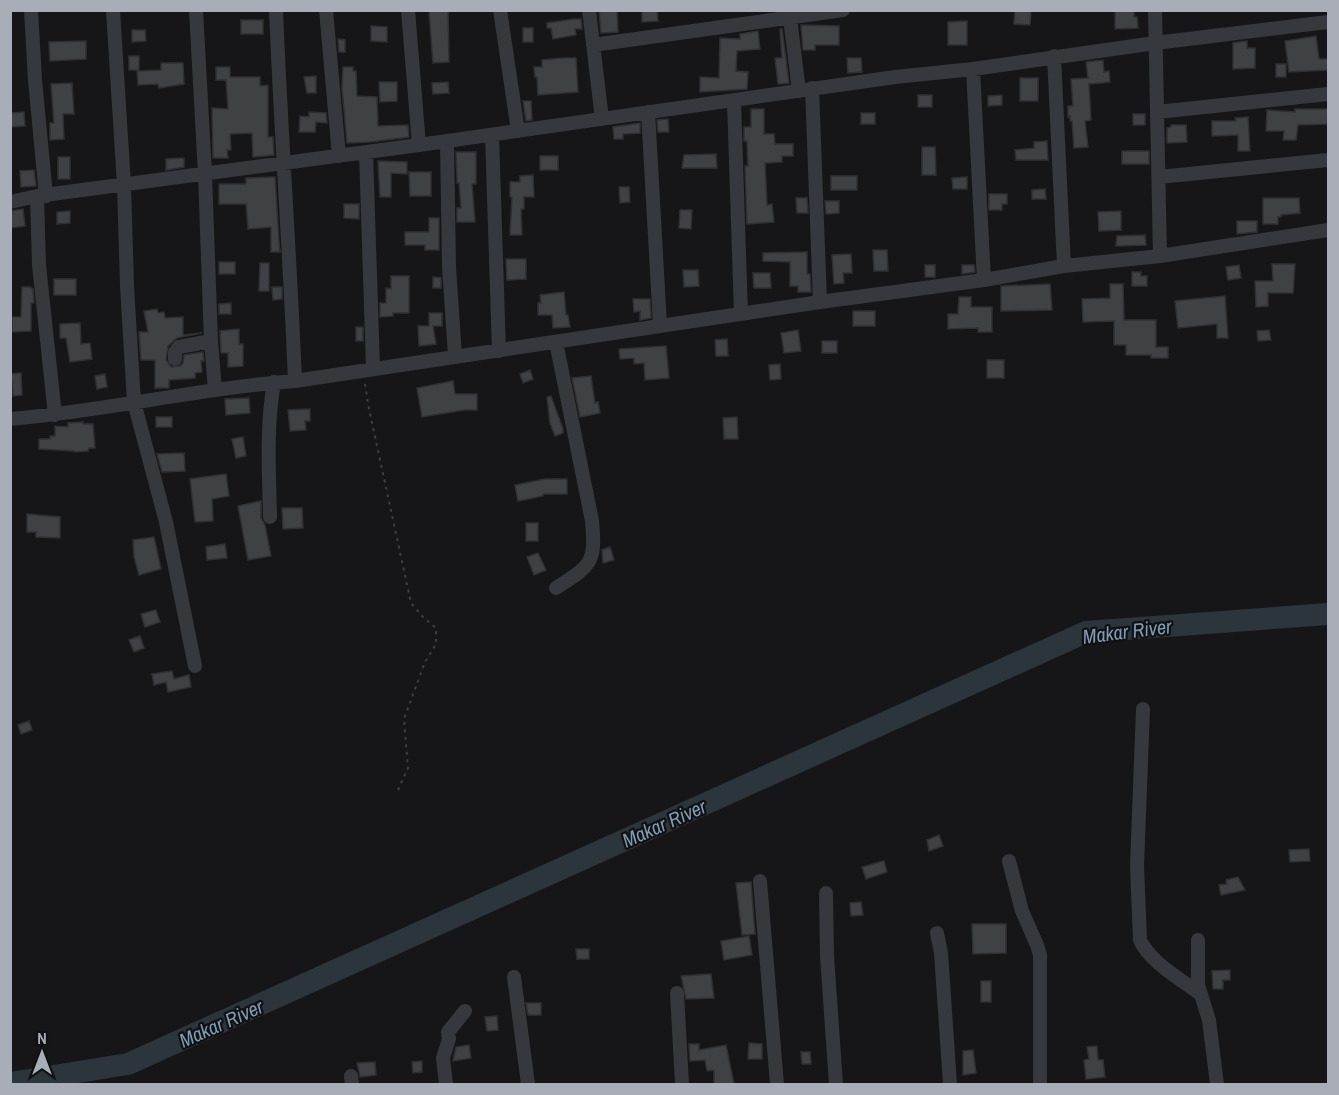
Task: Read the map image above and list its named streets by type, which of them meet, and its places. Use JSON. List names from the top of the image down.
{
  "water": ["Makar River"],
  "north": "top"
}
